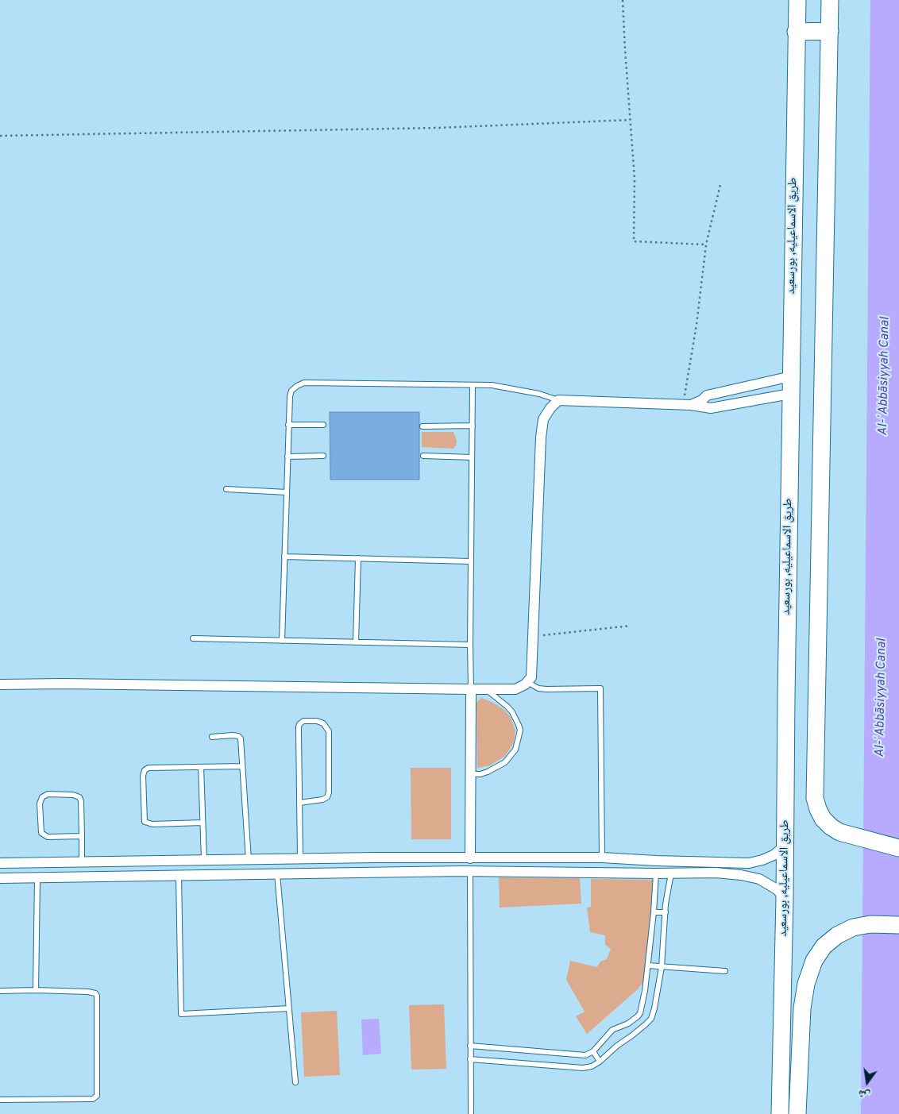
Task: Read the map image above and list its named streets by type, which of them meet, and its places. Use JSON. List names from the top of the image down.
{
  "streets": {
    "highway": ["طريق الاسماعيليه, بورسعيد"]
  },
  "water": ["Al-ʿAbbāsiyyah Canal"],
  "north": "bottom"
}
